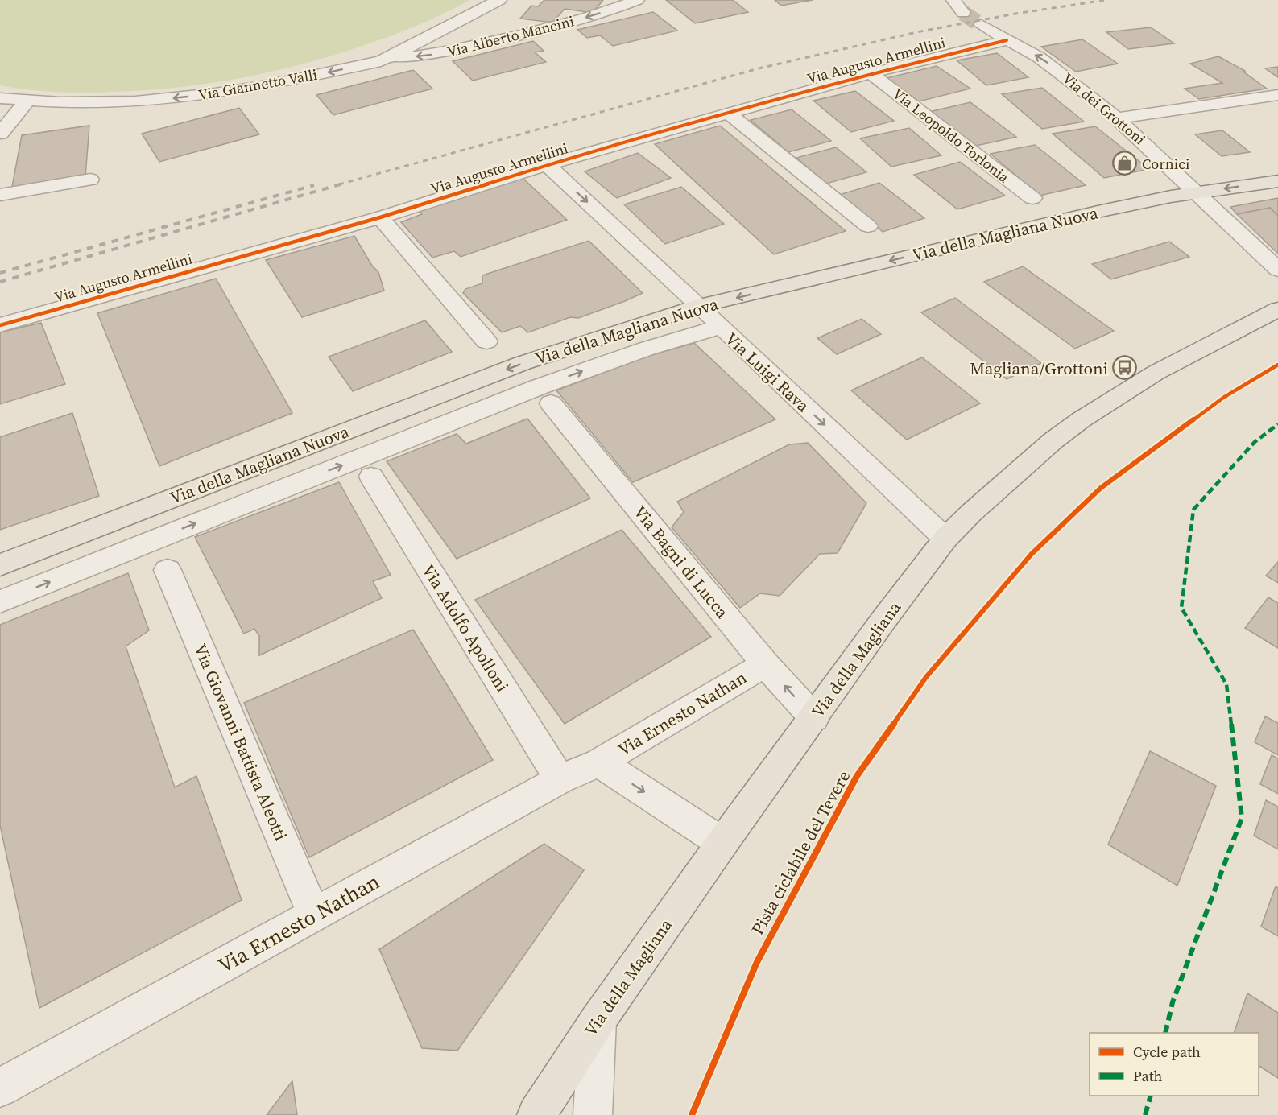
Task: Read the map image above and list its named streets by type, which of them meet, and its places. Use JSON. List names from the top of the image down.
{
  "streets": {
    "main road": ["Via della Magliana Nuova", "Via della Magliana"],
    "street": [
      "Via Alberto Mancini",
      "Via Augusto Armellini",
      "Via Giannetto Valli",
      "Via dei Grottoni",
      "Via Leopoldo Torlonia",
      "Via Luigi Rava",
      "Via Bagni di Lucca",
      "Via Adolfo Apolloni",
      "Via Ernesto Nathan",
      "Via Giovanni Battista Aleotti"
    ],
    "cycle path": ["Pista ciclabile del Tevere"]
  },
  "crossings": [
    ["Via Alberto Mancini", "Via Giannetto Valli"],
    ["Via Augusto Armellini", "Via dei Grottoni"],
    ["Via Augusto Armellini", "Via Leopoldo Torlonia"],
    ["Via Augusto Armellini", "Via Luigi Rava"],
    ["Via dei Grottoni", "Via della Magliana Nuova"],
    ["Via della Magliana Nuova", "Via Luigi Rava"],
    ["Via Luigi Rava", "Via della Magliana"],
    ["Via Bagni di Lucca", "Via della Magliana"],
    ["Via Bagni di Lucca", "Via Ernesto Nathan"],
    ["Via Adolfo Apolloni", "Via Ernesto Nathan"],
    ["Via della Magliana", "Via Ernesto Nathan"],
    ["Via Ernesto Nathan", "Via Giovanni Battista Aleotti"]
  ],
  "one_way": ["Via Alberto Mancini", "Via Giannetto Valli", "Via dei Grottoni"],
  "places": {
    "shop": ["Cornici"],
    "bus stop": ["Magliana/Grottoni"]
  },
  "legend": ["Cycle path", "Path"]
}
